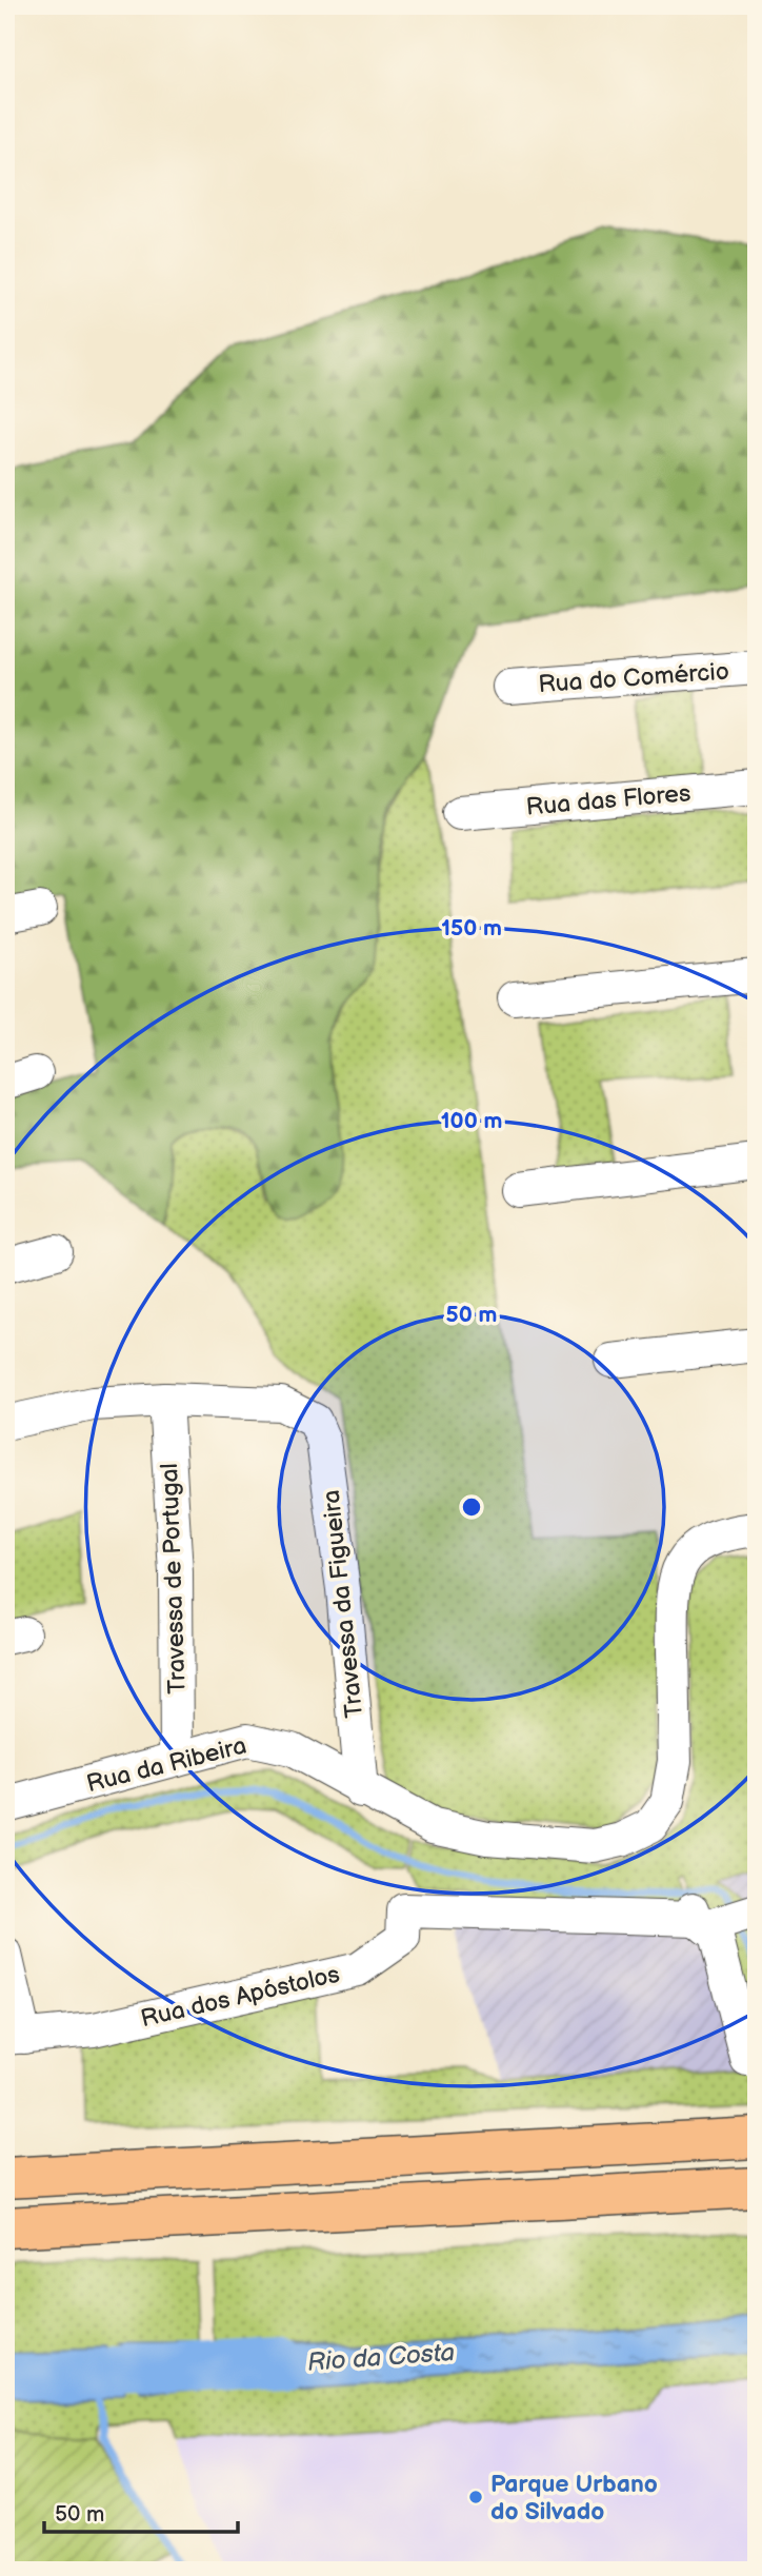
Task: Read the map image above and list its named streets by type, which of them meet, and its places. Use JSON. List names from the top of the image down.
{
  "streets": {
    "street": [
      "Rua do Comércio",
      "Rua das Flores",
      "Travessa de Portugal",
      "Travessa da Figueira",
      "Rua da Ribeira",
      "Rua dos Apóstolos"
    ]
  },
  "crossings": [
    ["Travessa de Portugal", "Travessa da Figueira"],
    ["Travessa de Portugal", "Rua da Ribeira"],
    ["Travessa da Figueira", "Rua da Ribeira"]
  ],
  "water": ["Rio da Costa"],
  "places": ["Parque Urbano do Silvado"],
  "scale_bar": "50 m",
  "rings": ["150 m", "100 m", "50 m"]
}
